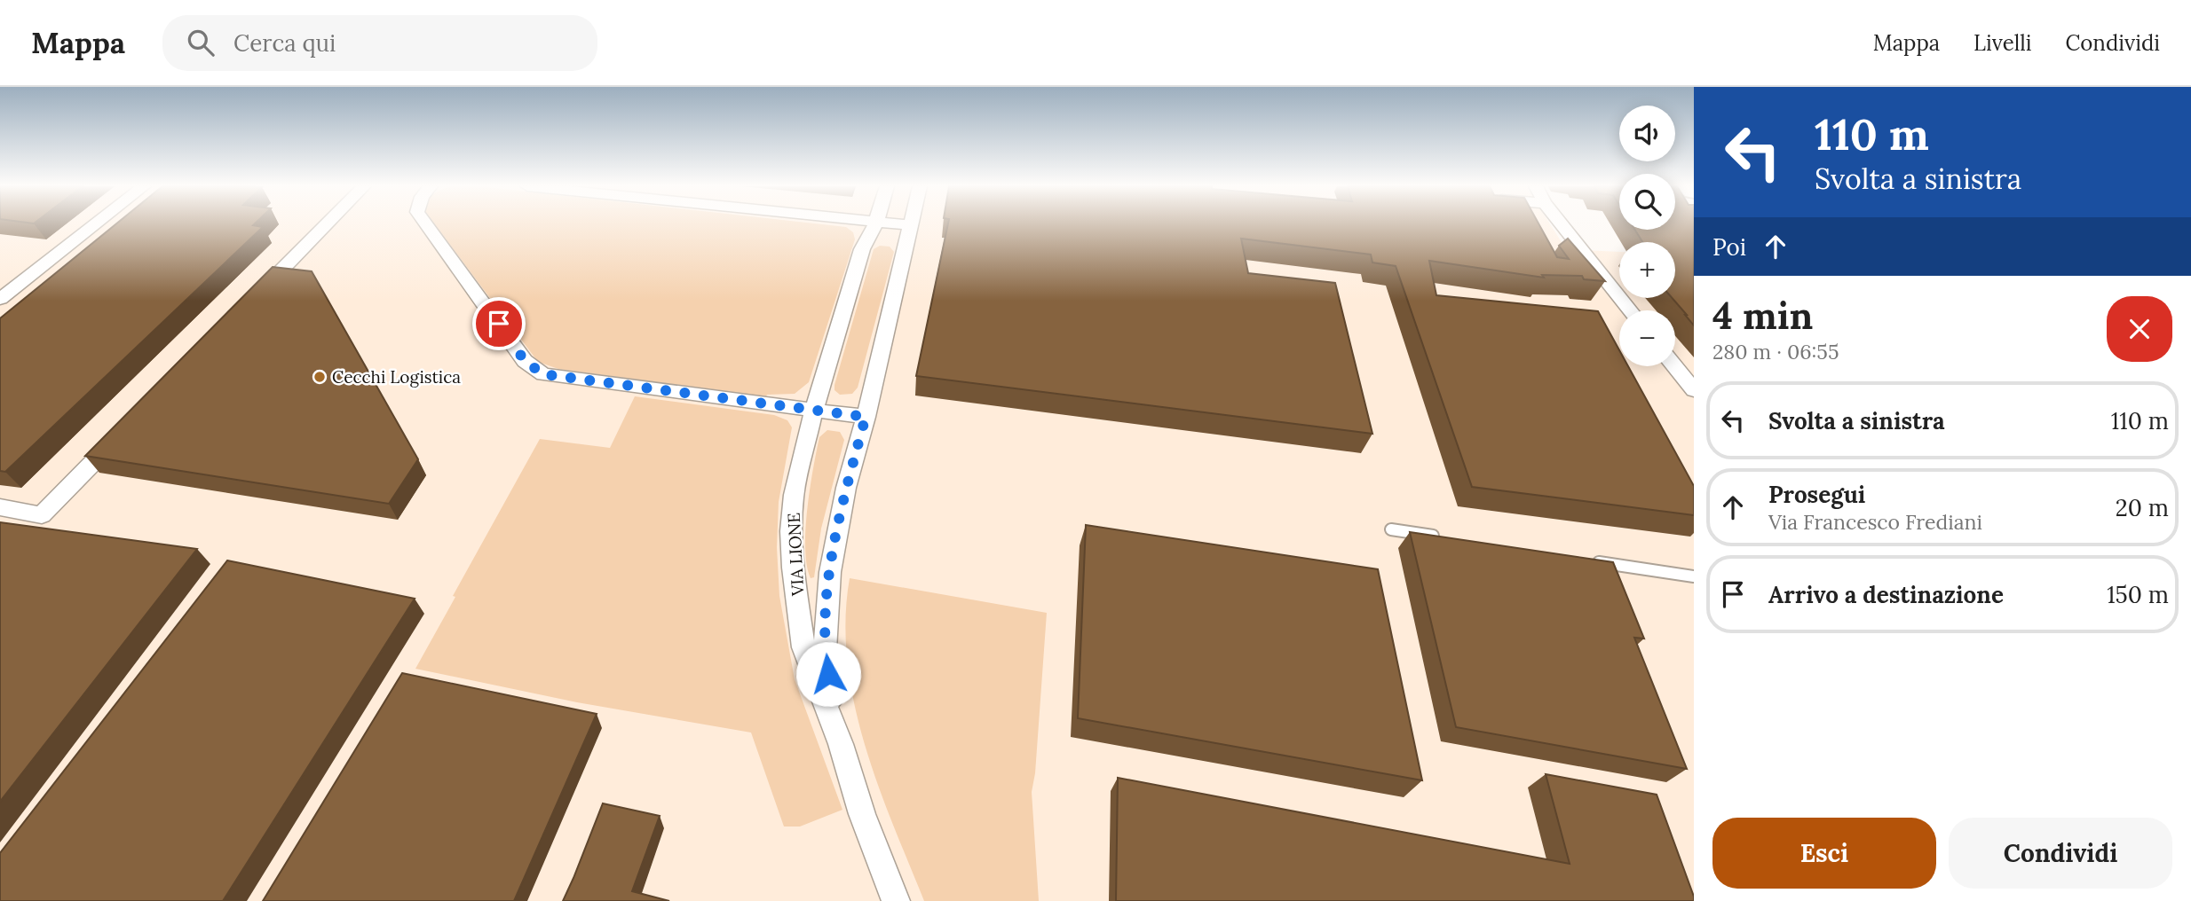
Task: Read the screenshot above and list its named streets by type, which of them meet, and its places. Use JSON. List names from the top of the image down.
{
  "streets": {
    "street": ["VIA LIONE"]
  },
  "places": ["Cecchi Logistica"],
  "page": {
    "header": "Mappa",
    "search": "Cerca qui",
    "nav": ["Mappa", "Livelli", "Condividi"],
    "turn": ["110 m", "Svolta a sinistra"],
    "map_buttons": ["+", "−"],
    "then": "Poi",
    "heading": ["4 min", "280 m · 06:55"],
    "list": [
      {
        "name": "Svolta a sinistra",
        "value": "110 m"
      },
      {
        "name": "Prosegui",
        "note": "Via Francesco Frediani",
        "value": "20 m"
      },
      {
        "name": "Arrivo a destinazione",
        "value": "150 m"
      }
    ],
    "buttons": ["Esci", "Condividi"]
  }
}
